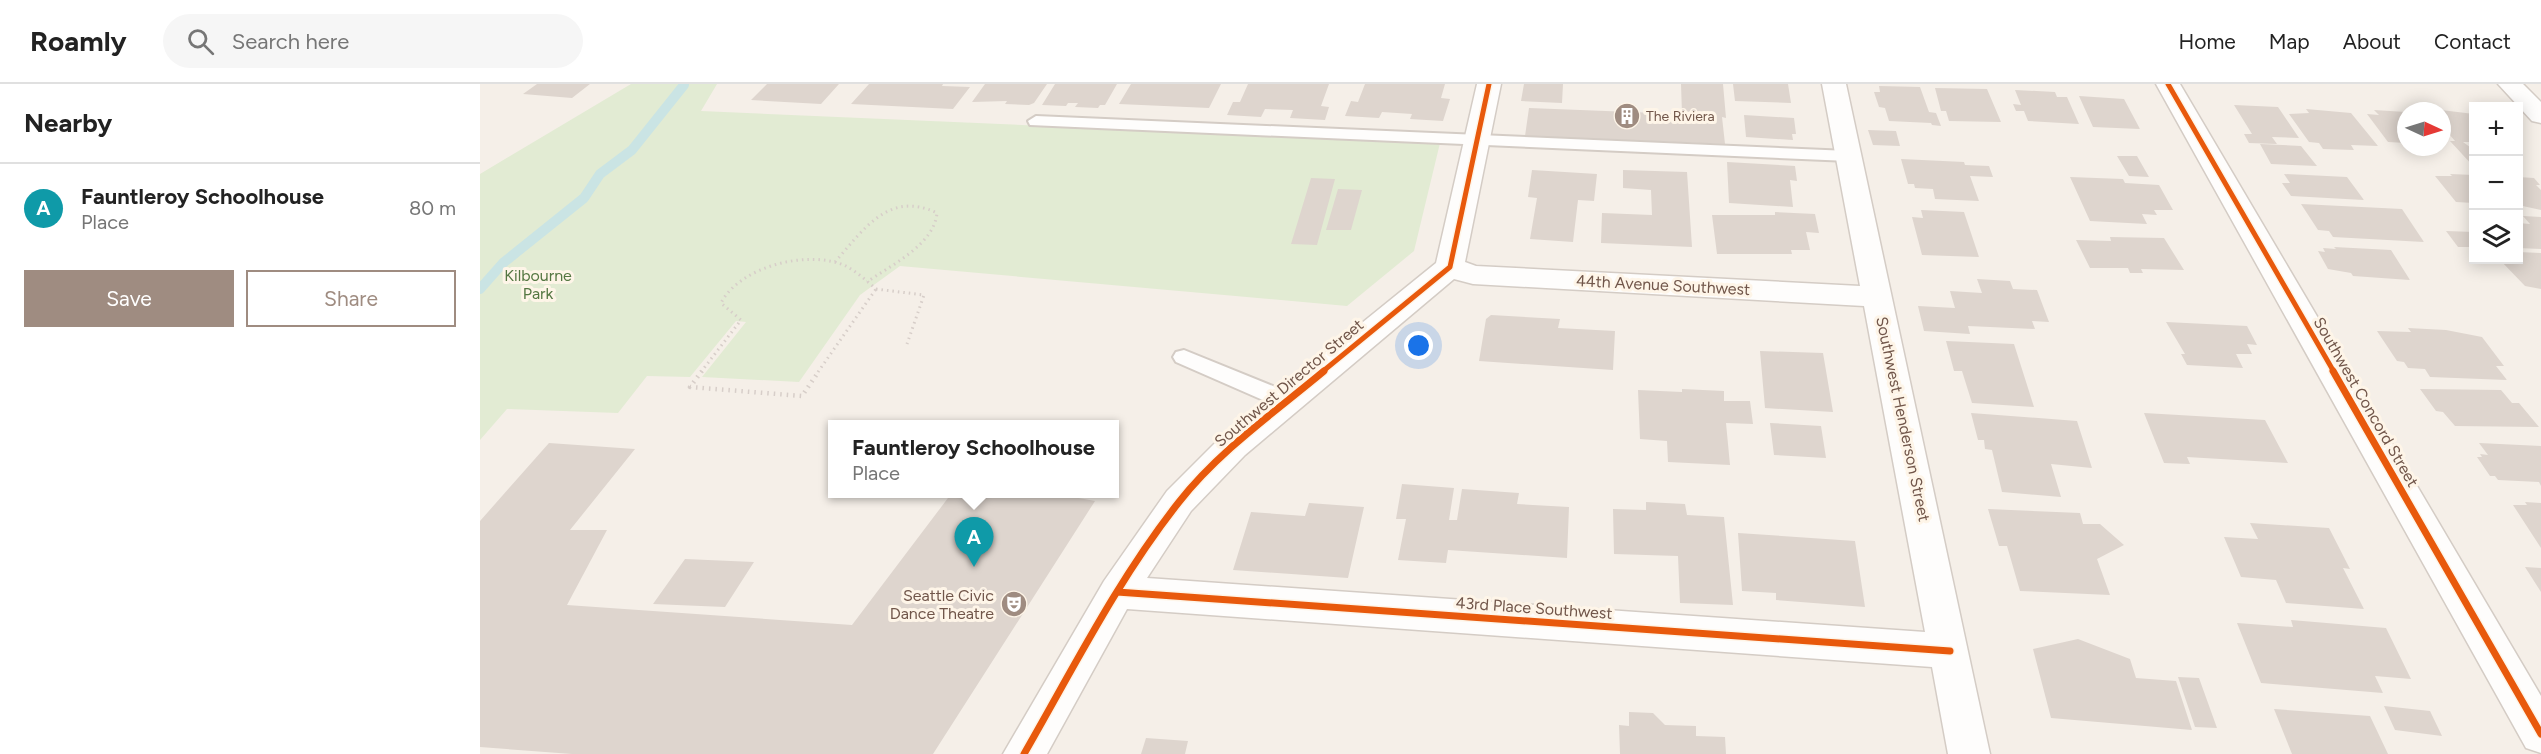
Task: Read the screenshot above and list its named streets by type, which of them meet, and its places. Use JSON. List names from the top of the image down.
{
  "streets": {
    "street": [
      "44th Avenue Southwest",
      "Southwest Director Street",
      "Southwest Concord Street",
      "Southwest Henderson Street",
      "43rd Place Southwest"
    ]
  },
  "crossings": [
    ["44th Avenue Southwest", "Southwest Director Street"],
    ["44th Avenue Southwest", "Southwest Henderson Street"],
    ["Southwest Director Street", "43rd Place Southwest"],
    ["Southwest Henderson Street", "43rd Place Southwest"]
  ],
  "parks": ["Kilbourne Park"],
  "places": {
    "building": ["The Riviera"],
    "theatre": ["Seattle Civic Dance Theatre"]
  },
  "north": "right",
  "page": {
    "header": "Roamly",
    "search": "Search here",
    "nav": [
      "Home",
      "Map",
      "About",
      "Contact"
    ],
    "heading": "Nearby",
    "map_buttons": ["+", "−"],
    "list": [
      {
        "mark": "A",
        "name": "Fauntleroy Schoolhouse",
        "note": "Place",
        "value": "80 m"
      }
    ],
    "buttons": ["Save", "Share"],
    "popup": ["Fauntleroy Schoolhouse", "Place"],
    "pins": "A"
  }
}
